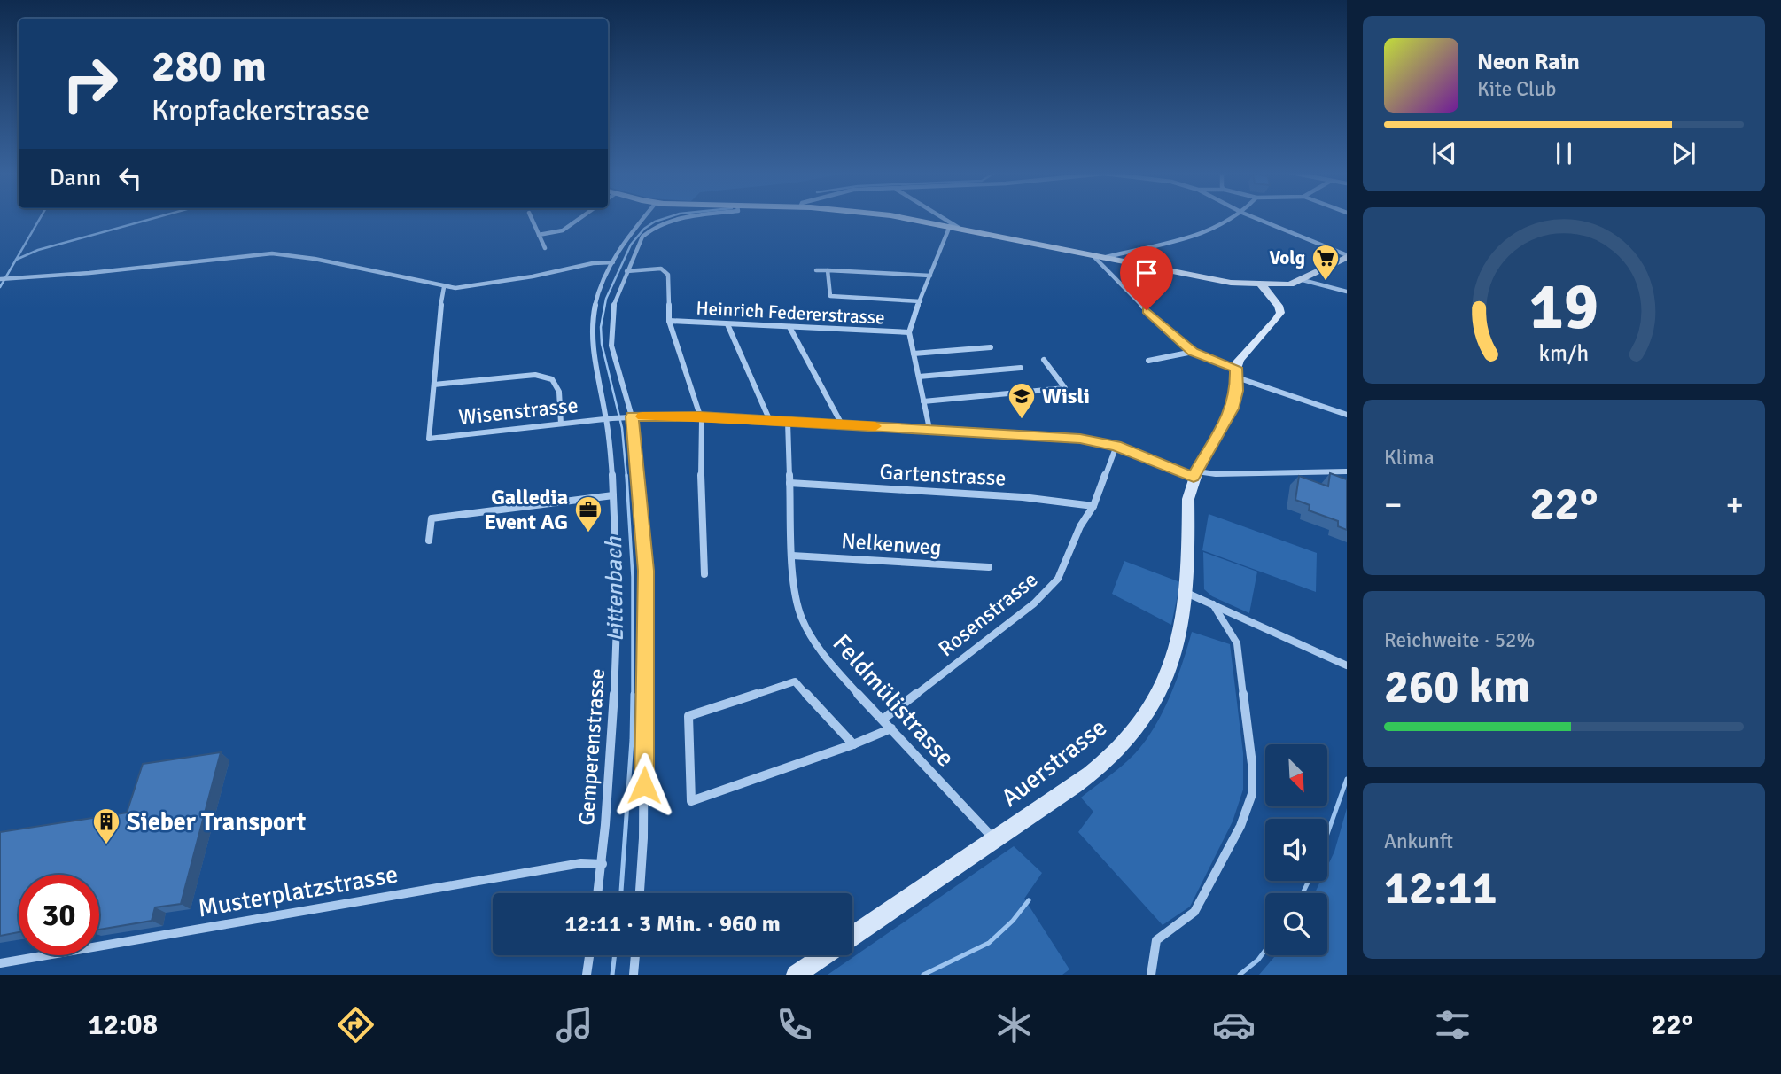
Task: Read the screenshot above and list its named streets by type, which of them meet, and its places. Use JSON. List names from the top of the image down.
{
  "streets": {
    "main road": ["Auerstrasse"],
    "street": [
      "Heinrich Federerstrasse",
      "Wisenstrasse",
      "Gartenstrasse",
      "Nelkenweg",
      "Rosenstrasse",
      "Feldmülistrasse",
      "Gemperenstrasse",
      "Musterplatzstrasse"
    ]
  },
  "crossings": [
    ["Wisenstrasse", "Rosenstrasse"],
    ["Wisenstrasse", "Feldmülistrasse"],
    ["Wisenstrasse", "Gemperenstrasse"],
    ["Wisenstrasse", "Auerstrasse"],
    ["Gartenstrasse", "Rosenstrasse"],
    ["Gartenstrasse", "Feldmülistrasse"],
    ["Nelkenweg", "Feldmülistrasse"],
    ["Rosenstrasse", "Feldmülistrasse"],
    ["Feldmülistrasse", "Auerstrasse"],
    ["Gemperenstrasse", "Musterplatzstrasse"]
  ],
  "water": ["Littenbach"],
  "places": {
    "supermarket": ["Volg"],
    "school or university": ["Wisli"],
    "office": ["Galledia Event AG"],
    "building": ["Sieber Transport"]
  },
  "north": "bottom right",
  "page": {
    "turn": ["280 m", "Kropfackerstrasse"],
    "song": ["Neon Rain", "Kite Club"],
    "then": "Dann",
    "tile": [
      "Klima",
      ["Reichweite · 52%", "260 km"],
      ["Ankunft", "12:11"]
    ],
    "heat": ["−", "22°", "+"],
    "limit": "30",
    "trip": "12:11 · 3 Min. · 960 m",
    "tabs": ["12:08", "22°"],
    "gauge": ["19", "km/h"]
  }
}
